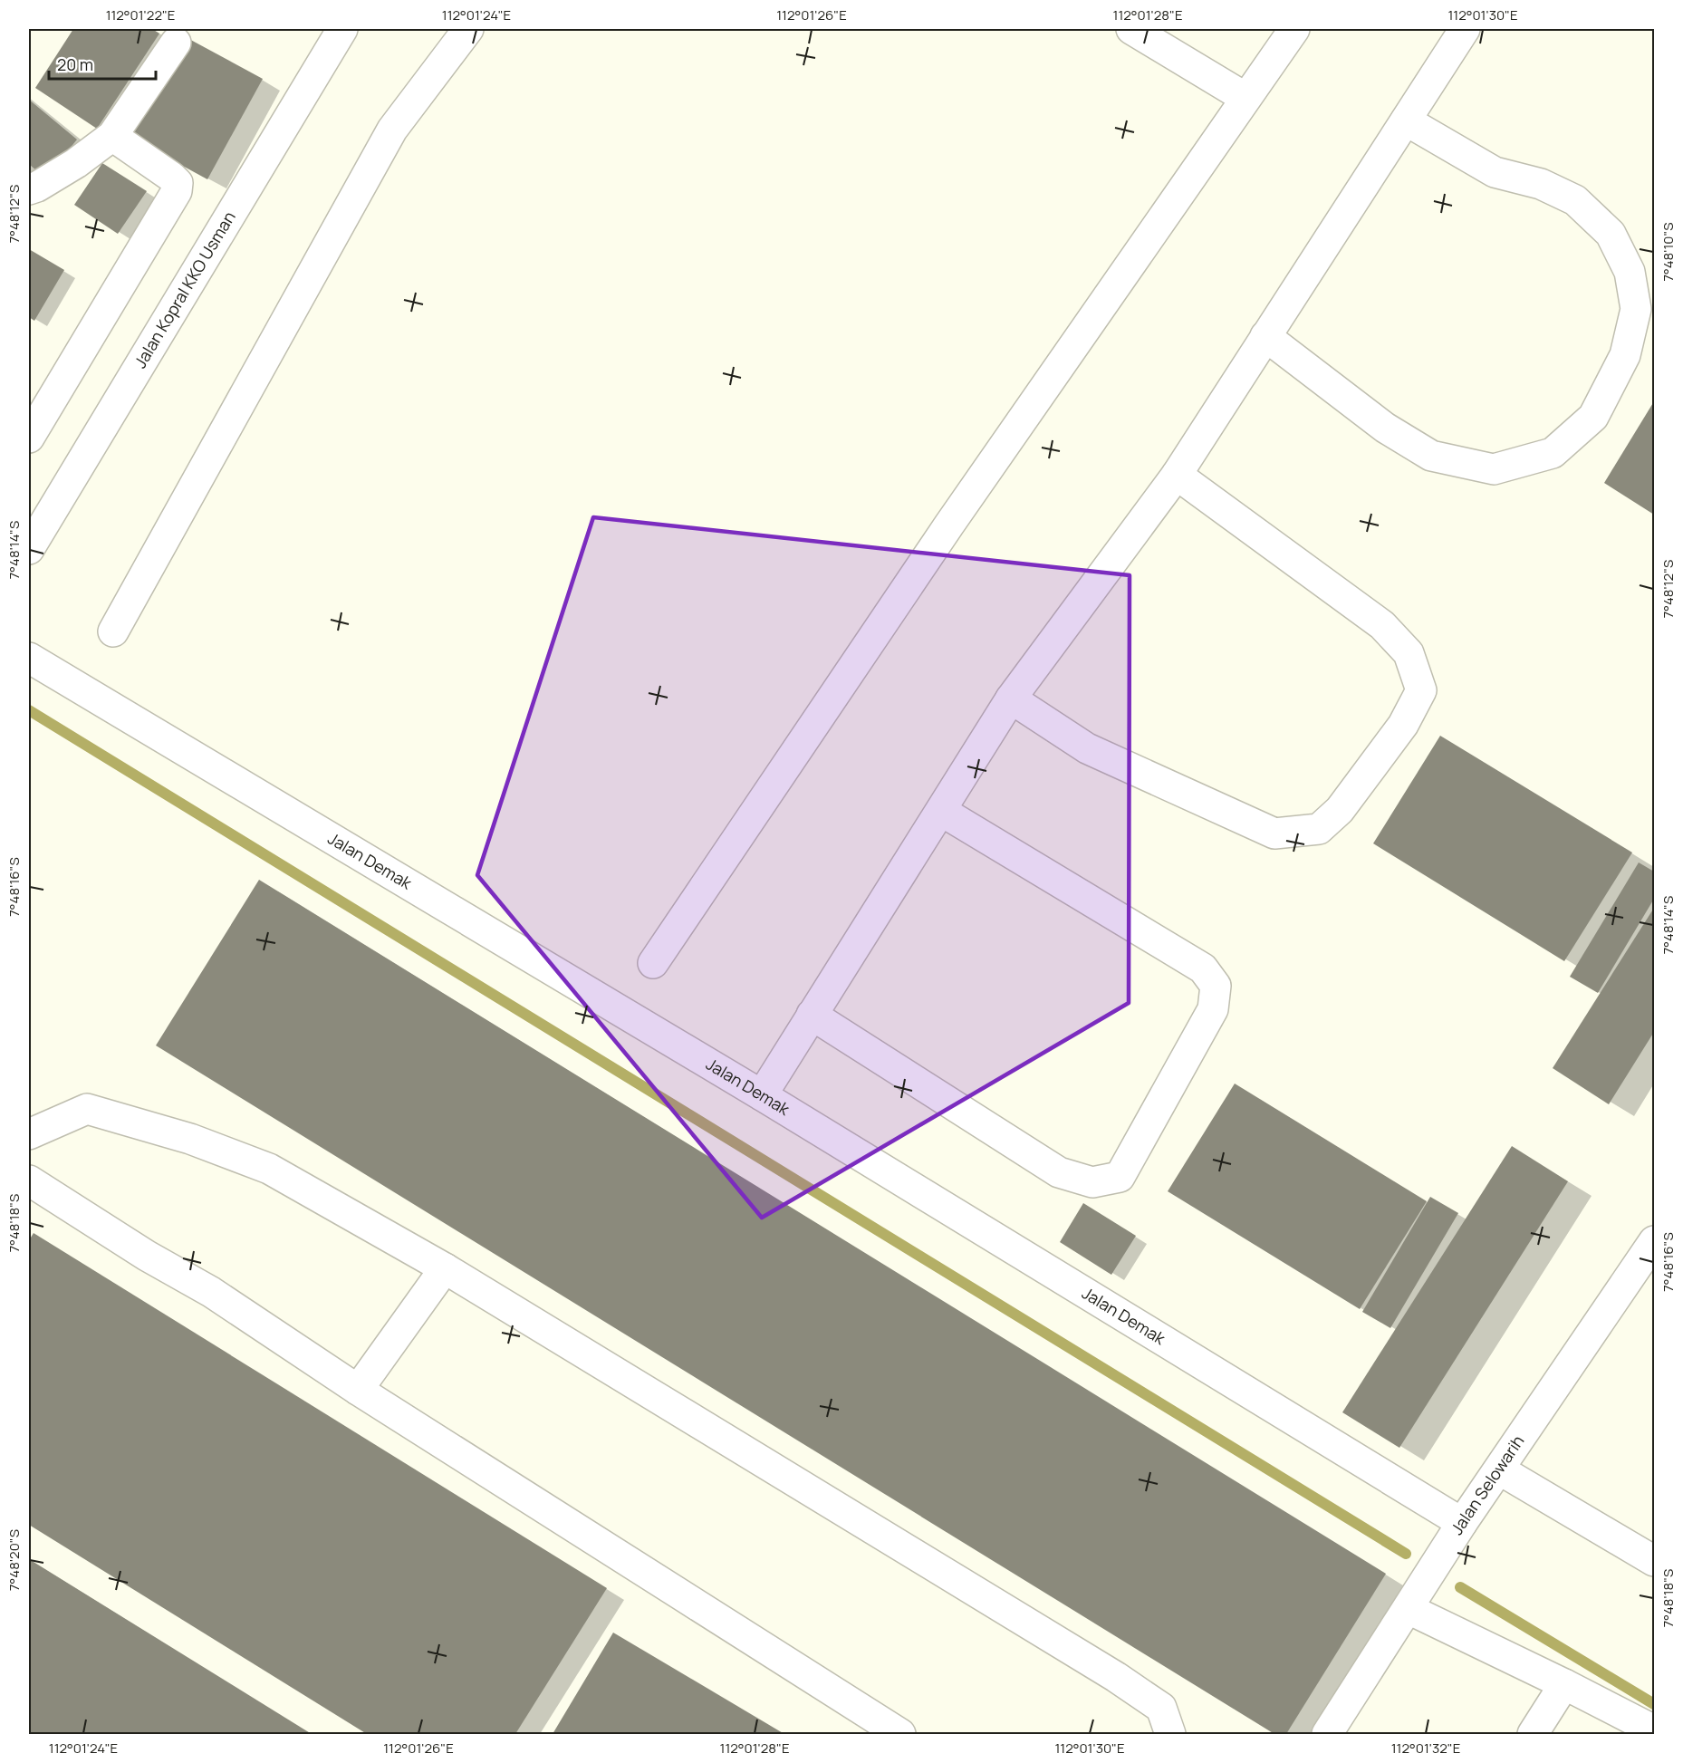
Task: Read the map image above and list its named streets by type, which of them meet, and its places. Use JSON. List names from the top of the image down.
{
  "streets": {
    "main road": ["Jalan Kopral KKO Usman", "Jalan Demak", "Jalan Selowarih"]
  },
  "crossings": [
    ["Jalan Demak", "Jalan Selowarih"]
  ],
  "scale_bar": "20 m",
  "coordinates": [
    "112°01'22\"E",
    "112°01'24\"E",
    "112°01'26\"E",
    "112°01'28\"E",
    "112°01'30\"E",
    "7°48'12\"S",
    "7°48'10\"S",
    "7°48'14\"S",
    "7°48'16\"S",
    "7°48'18\"S",
    "7°48'20\"S",
    "112°01'32\"E"
  ]
}
